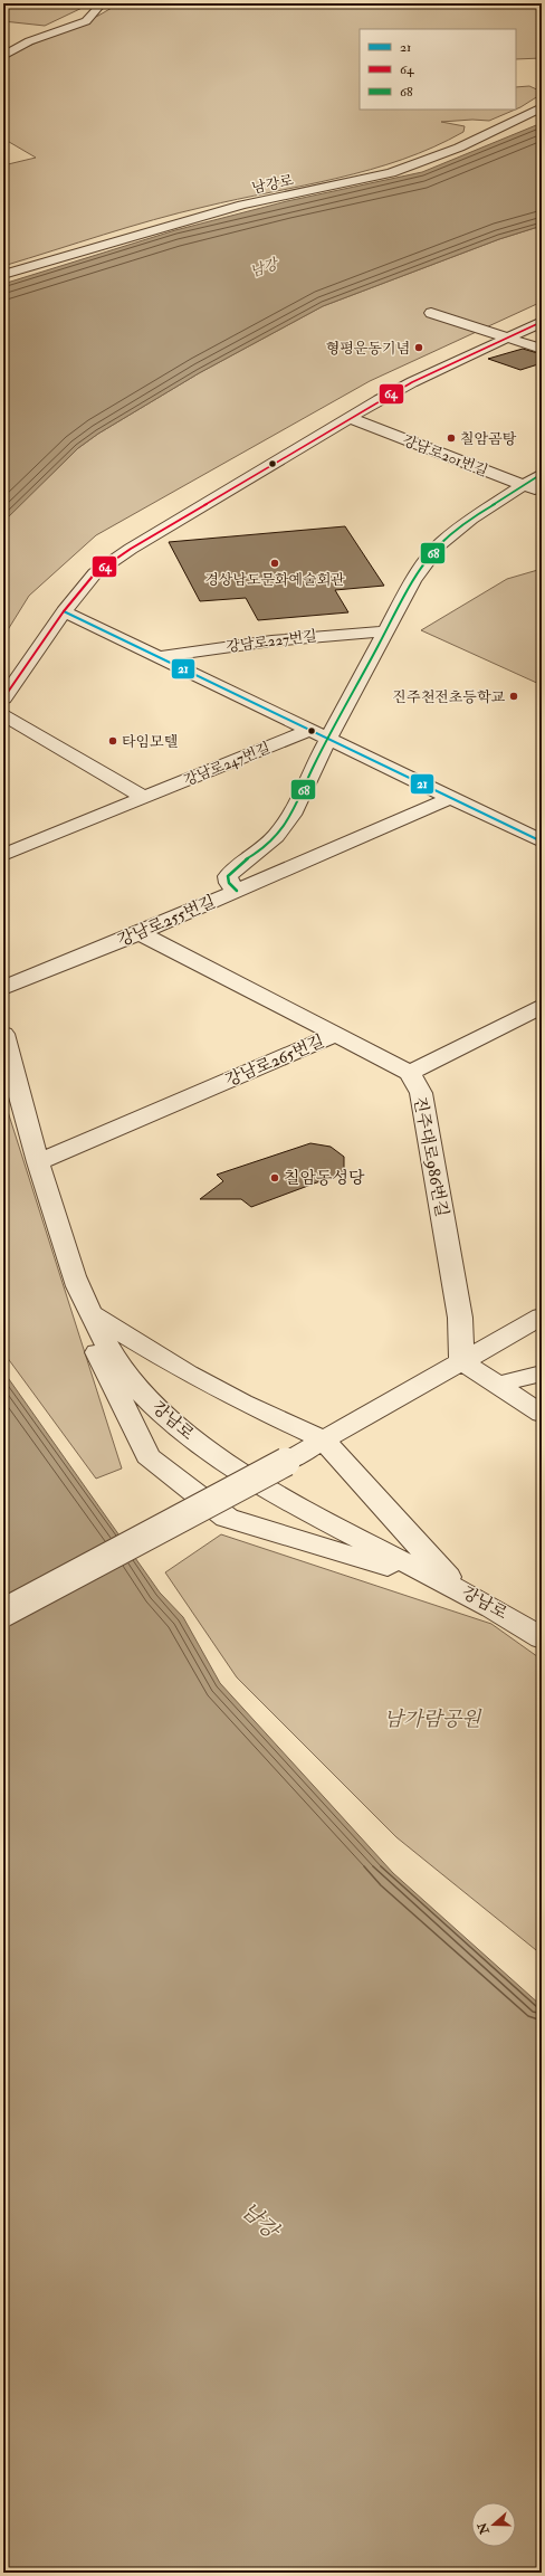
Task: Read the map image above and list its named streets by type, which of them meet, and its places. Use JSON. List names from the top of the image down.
{
  "streets": {
    "street": [
      "남강로",
      "강남로201번길",
      "강남로227번길",
      "강남로247번길",
      "강남로255번길",
      "강남로265번길",
      "진주대로986번길",
      "강남로"
    ]
  },
  "crossings": [
    ["강남로255번길", "강남로265번길"],
    ["강남로265번길", "강남로"]
  ],
  "water": ["남강"],
  "parks": ["남가람공원"],
  "places": [
    "형평운동기념",
    "칠암곰탕",
    "경상남도문화예술회관",
    "진주천전초등학교",
    "타임모텔",
    "칠암동성당"
  ],
  "lines": ["transit line 64", "transit line 68", "transit line 21"],
  "legend": ["21", "64", "68"],
  "north": "left"
}
